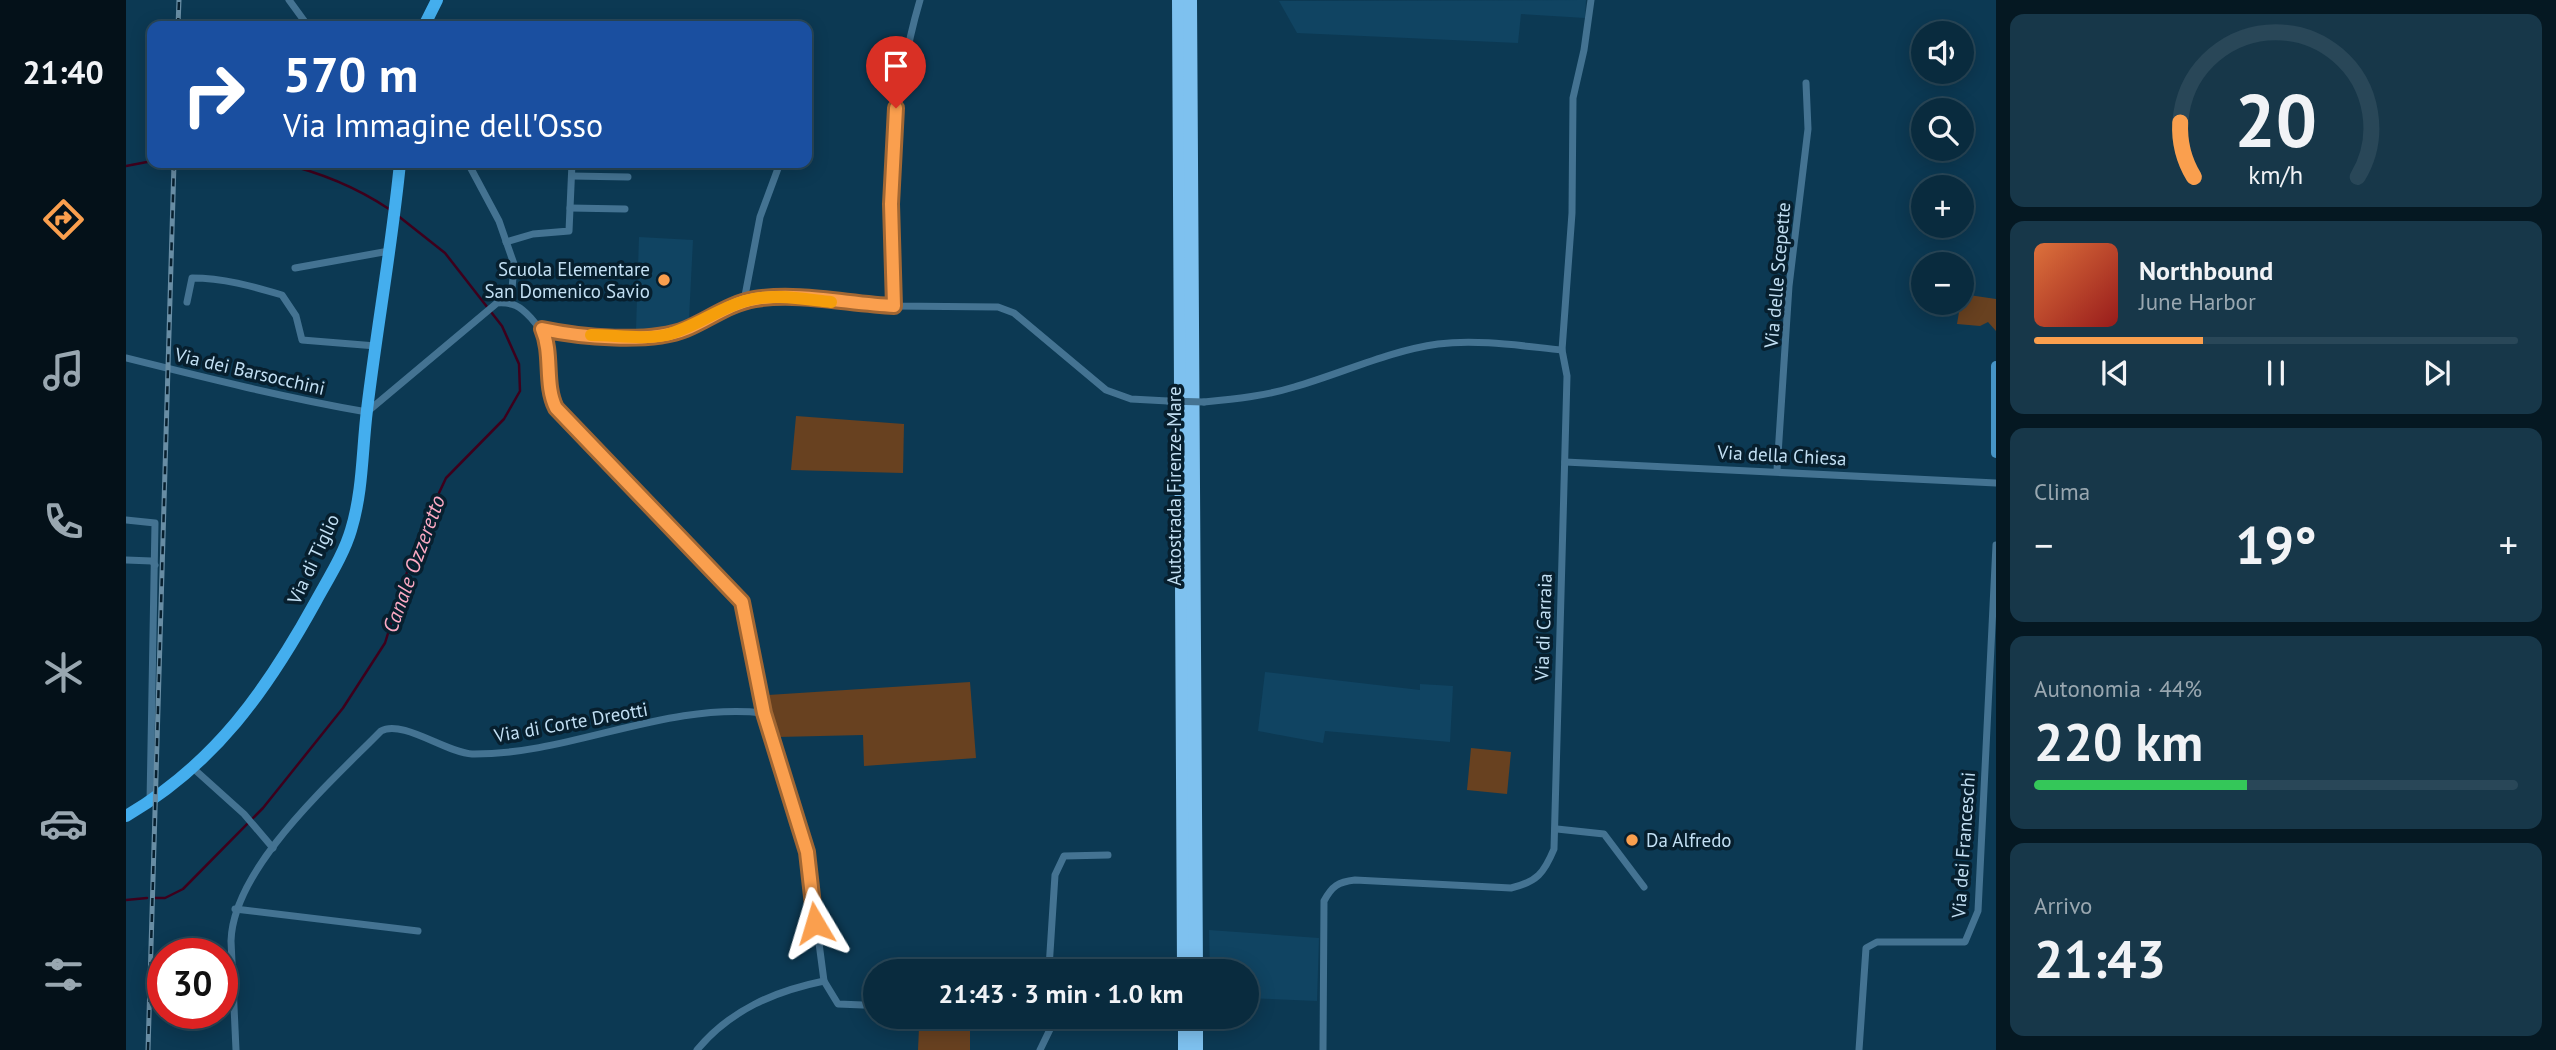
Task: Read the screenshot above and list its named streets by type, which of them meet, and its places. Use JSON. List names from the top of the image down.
{
  "streets": {
    "highway": ["Autostrada Firenze-Mare"],
    "main road": ["Via di Tiglio"],
    "street": [
      "Via delle Scepette",
      "Via dei Barsocchini",
      "Via della Chiesa",
      "Via di Carraia",
      "Via di Corte Dreotti",
      "Via dei Franceschi"
    ]
  },
  "crossings": [
    ["Via delle Scepette", "Via della Chiesa"],
    ["Via dei Barsocchini", "Via di Tiglio"],
    ["Via della Chiesa", "Via di Carraia"]
  ],
  "water": ["Canale Ozzeretto"],
  "places": ["Scuola Elementare San Domenico Savio", "Da Alfredo"],
  "page": {
    "tabs": "21:40",
    "map_buttons": ["+", "−"],
    "turn": ["570 m", "Via Immagine dell'Osso"],
    "song": ["Northbound", "June Harbor"],
    "tile": [
      "Clima",
      ["Autonomia · 44%", "220 km"],
      ["Arrivo", "21:43"]
    ],
    "heat": ["−", "19°", "+"],
    "limit": "30",
    "trip": "21:43 · 3 min · 1.0 km",
    "gauge": ["20", "km/h"]
  }
}
